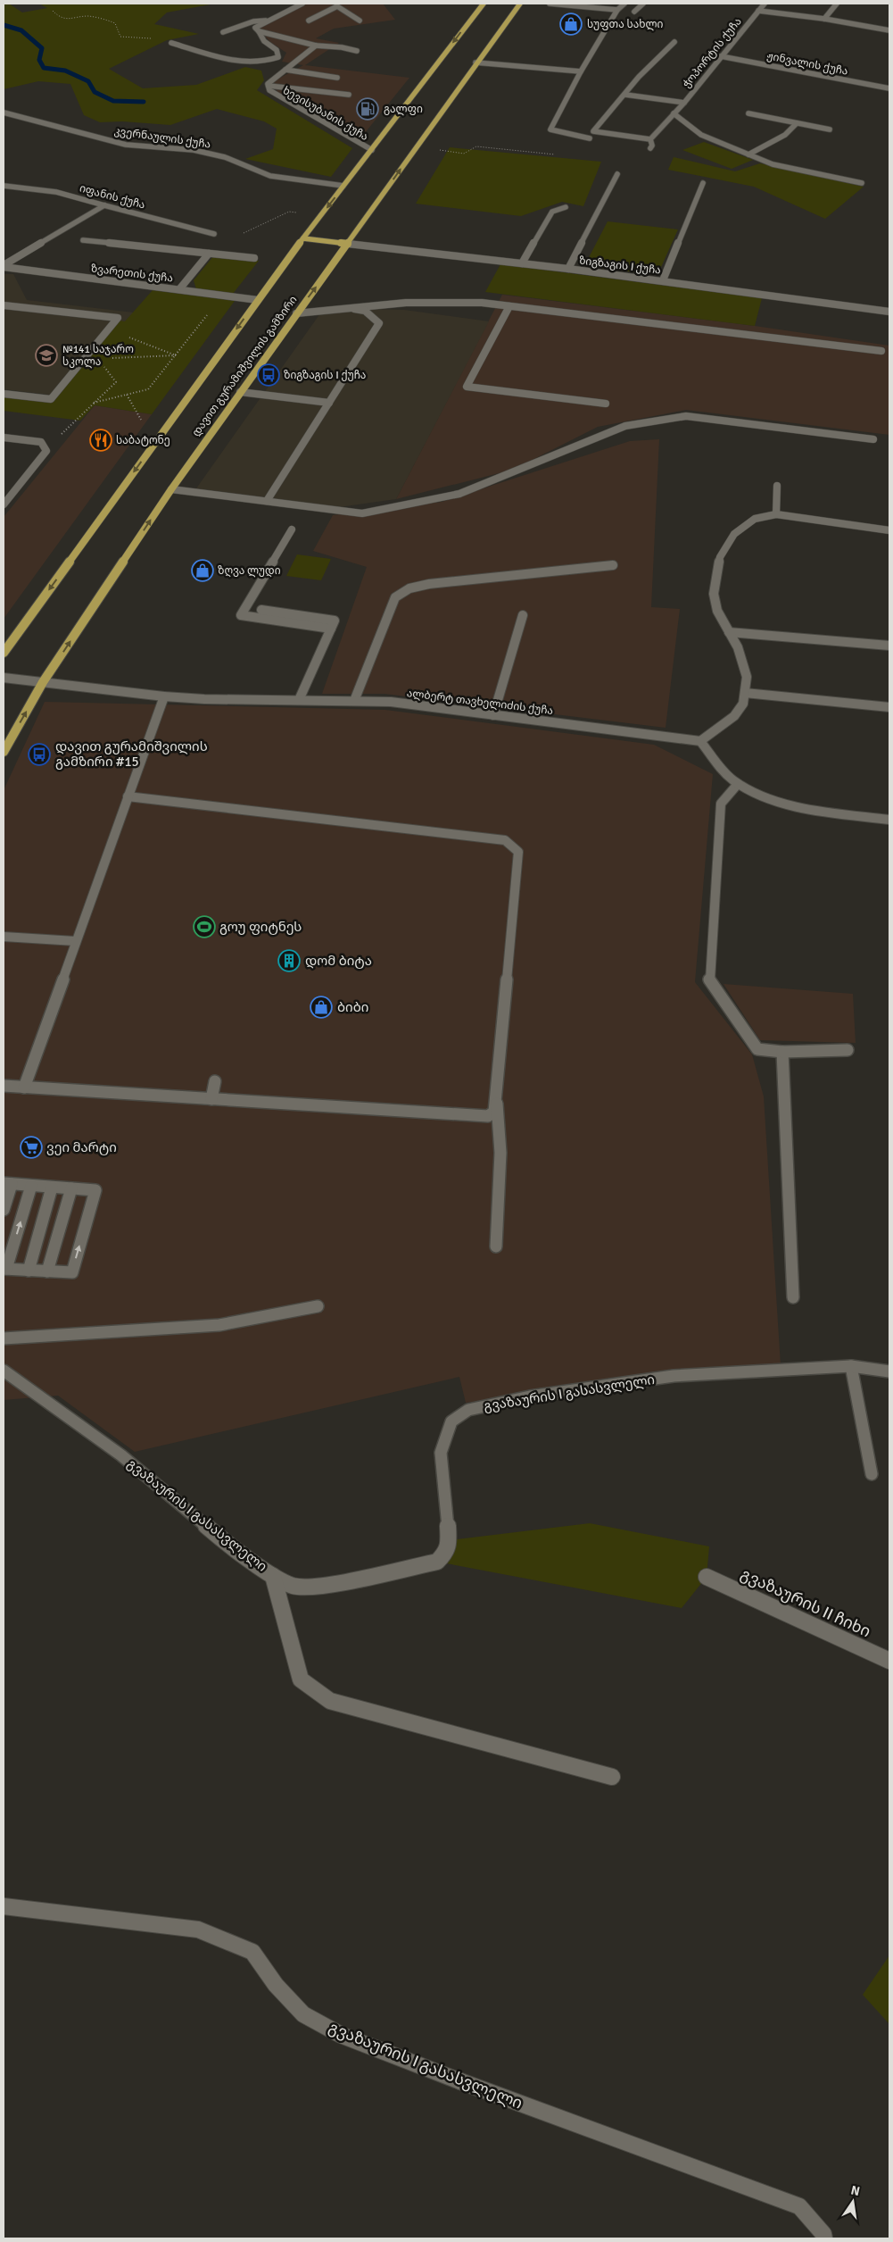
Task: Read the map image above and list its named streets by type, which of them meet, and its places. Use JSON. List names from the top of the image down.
{
  "streets": {
    "main road": ["დავით გურამიშვილის გამზირი"],
    "street": [
      "ჭოპორტის ქუჩა",
      "ჟინვალის ქუჩა",
      "ხევისუბანის ქუჩა",
      "კვერნაულის ქუჩა",
      "იფანის ქუჩა",
      "ზიგზაგის I ქუჩა",
      "ზვარეთის ქუჩა",
      "ალბერტ თავხელიძის ქუჩა",
      "გვაზაურის I გასასვლელი",
      "გვაზაურის II ჩიხი"
    ]
  },
  "crossings": [
    ["ჭოპორტის ქუჩა", "ჟინვალის ქუჩა"],
    ["ზიგზაგის I ქუჩა", "დავით გურამიშვილის გამზირი"],
    ["დავით გურამიშვილის გამზირი", "ალბერტ თავხელიძის ქუჩა"]
  ],
  "places": {
    "shop": ["სუფთა სახლი", "ზღვა ლუდი", "ბიბი"],
    "fuel station": ["გალფი"],
    "school or university": ["№141 საჯარო სკოლა"],
    "bus stop": ["ზიგზაგის I ქუჩა", "დავით გურამიშვილის გამზირი #15"],
    "restaurant": ["საბატონე"],
    "sports": ["გოუ ფიტნეს"],
    "building": ["დომ ბიტა"],
    "supermarket": ["ვეი მარტი"]
  },
  "north": "top"
}
